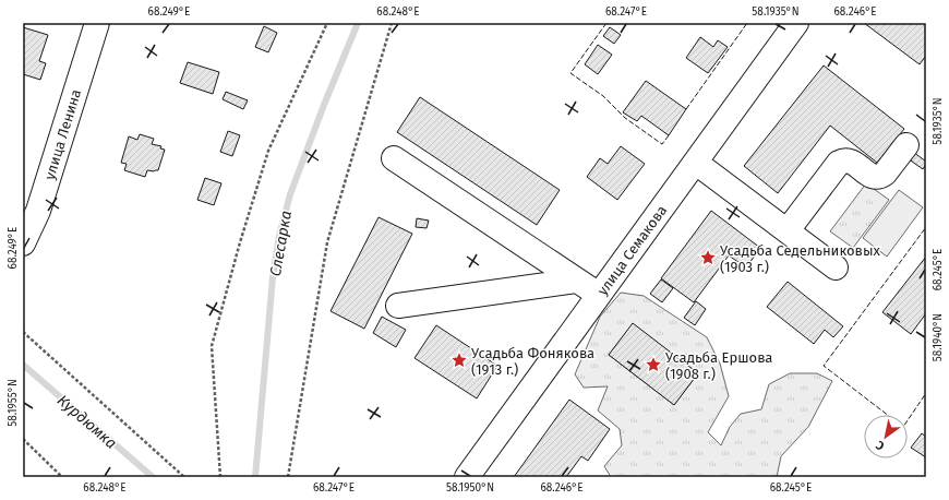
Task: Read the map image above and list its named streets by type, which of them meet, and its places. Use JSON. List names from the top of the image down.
{
  "streets": {
    "street": ["улица Ленина", "улица Семакова"]
  },
  "water": ["Слесарка", "Курдюмка"],
  "places": {
    "place": ["Усадьба Седельниковых (1903 г.)", "Усадьба Фонякова (1913 г.)", "Усадьба Ершова (1908 г.)"]
  },
  "north": "bottom left",
  "coordinates": [
    "68.249°E",
    "68.248°E",
    "68.247°E",
    "58.1935°N",
    "68.246°E",
    "68.245°E",
    "58.1940°N",
    "58.1955°N",
    "58.1950°N"
  ]
}
